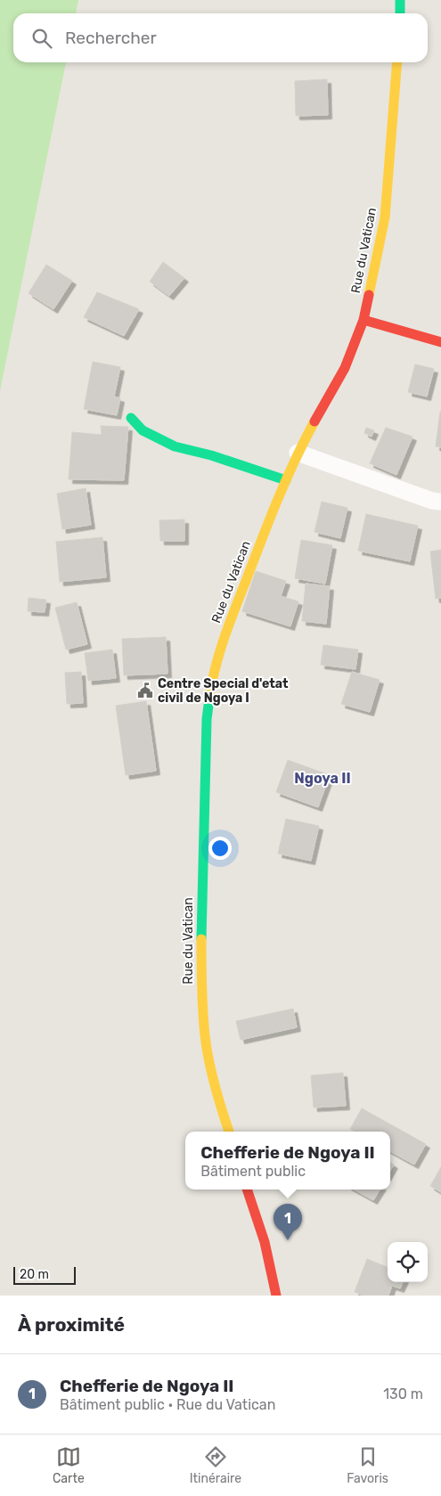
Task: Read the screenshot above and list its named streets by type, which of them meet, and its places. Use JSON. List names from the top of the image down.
{
  "streets": {
    "street": ["Rue du Vatican"]
  },
  "districts": ["Ngoya II"],
  "places": {
    "public building": ["Centre Special d'etat civil de Ngoya I"]
  },
  "scale_bar": "20 m",
  "page": {
    "search": "Rechercher",
    "popup": ["Chefferie de Ngoya II", "Bâtiment public"],
    "pins": "1",
    "scale": "20 m",
    "heading": "À proximité",
    "list": [
      {
        "mark": "1",
        "name": "Chefferie de Ngoya II",
        "note": "Bâtiment public · Rue du Vatican",
        "value": "130 m"
      }
    ],
    "nav": ["Carte", "Itinéraire", "Favoris"]
  }
}
